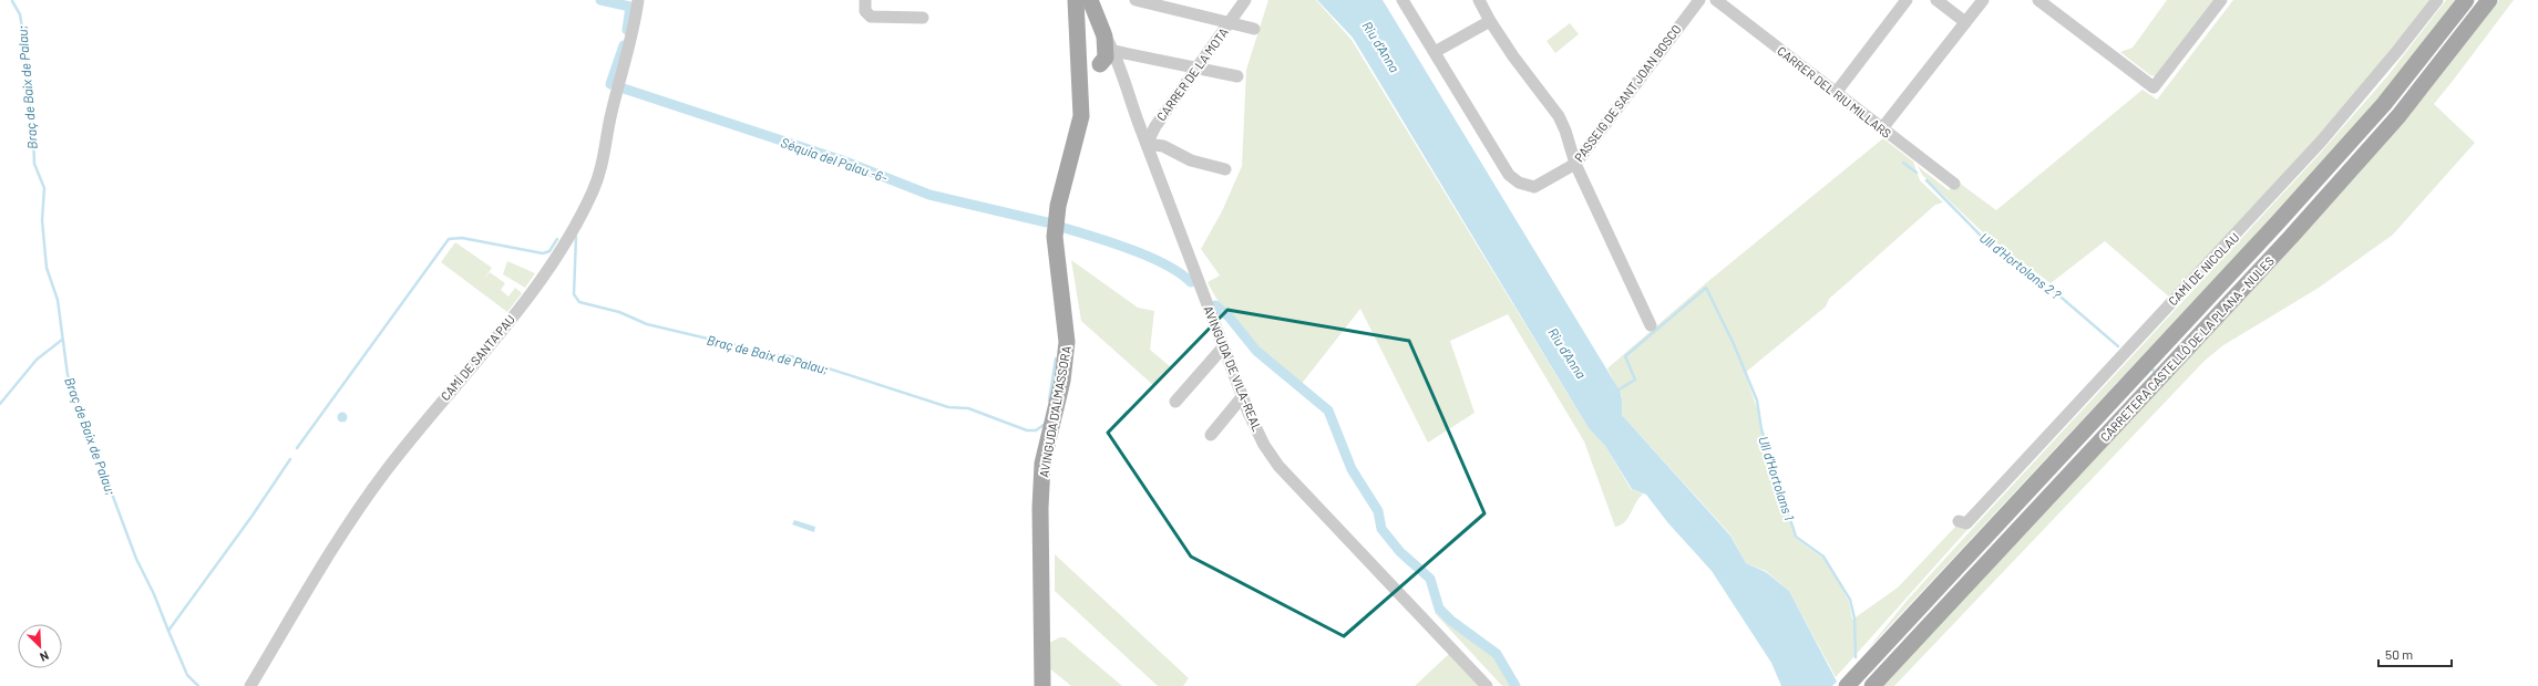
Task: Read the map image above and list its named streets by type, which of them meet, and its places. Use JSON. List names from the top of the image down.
{
  "streets": {
    "main road": ["CARRETERA CASTELLÓ DE LA PLANA - NULES", "AVINGUDA DE VILA-REAL", "AVINGUDA D'ALMASSORA"],
    "street": [
      "CARRER DE LA MOTA",
      "CARRER DEL RIU MILLARS",
      "PASSEIG DE SANT JOAN BOSCO",
      "CAMÍ DE NICOLAU",
      "CAMÍ DE SANTA PAU"
    ]
  },
  "crossings": [
    ["CARRER DE LA MOTA", "AVINGUDA DE VILA-REAL"],
    ["AVINGUDA DE VILA-REAL", "AVINGUDA D'ALMASSORA"]
  ],
  "water": [
    "Riu d'Anna",
    "Braç de Baix de Palau;",
    "Séquia del Palau -6-",
    "Ull d'Hortolans 2 ?",
    "Ull d'Hortolans 1"
  ],
  "scale_bar": "50 m",
  "north": "bottom right"
}
